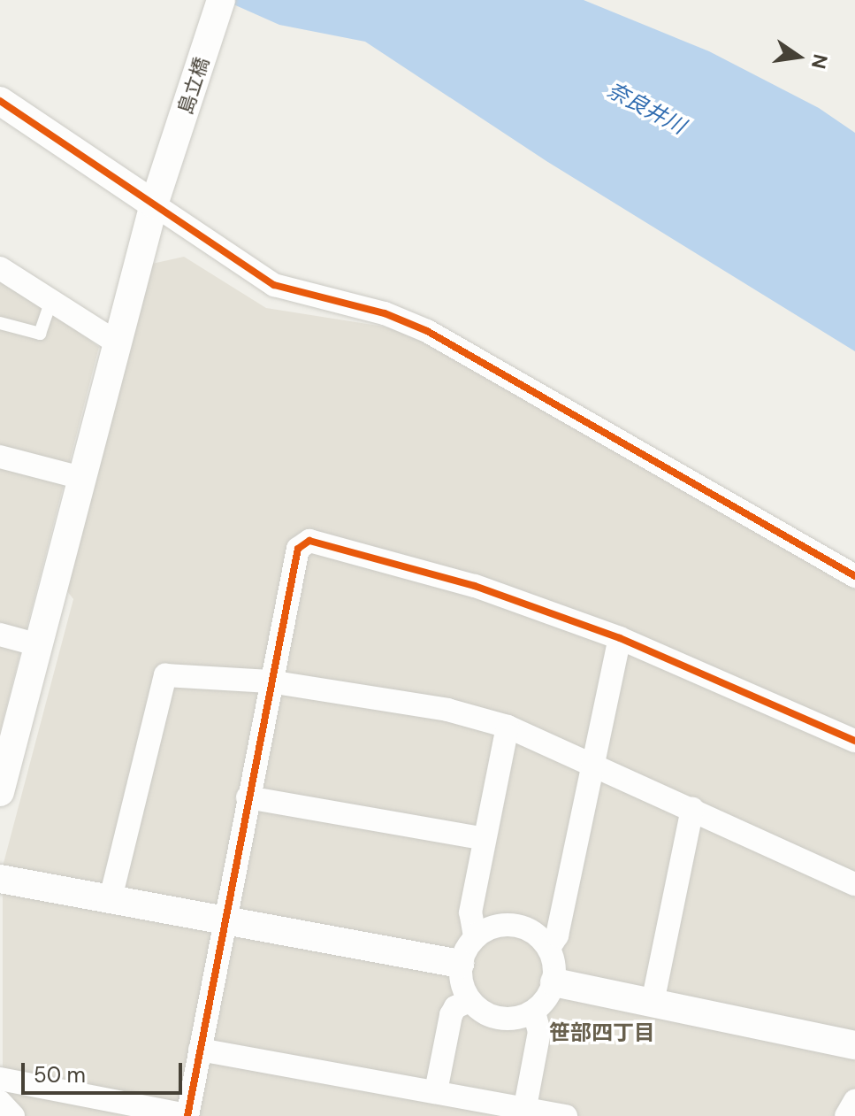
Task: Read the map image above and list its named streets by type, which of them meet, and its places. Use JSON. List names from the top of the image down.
{
  "streets": {
    "street": ["島立橋"]
  },
  "districts": ["笹部四丁目"],
  "water": ["奈良井川"],
  "scale_bar": "50 m",
  "north": "right"
}
